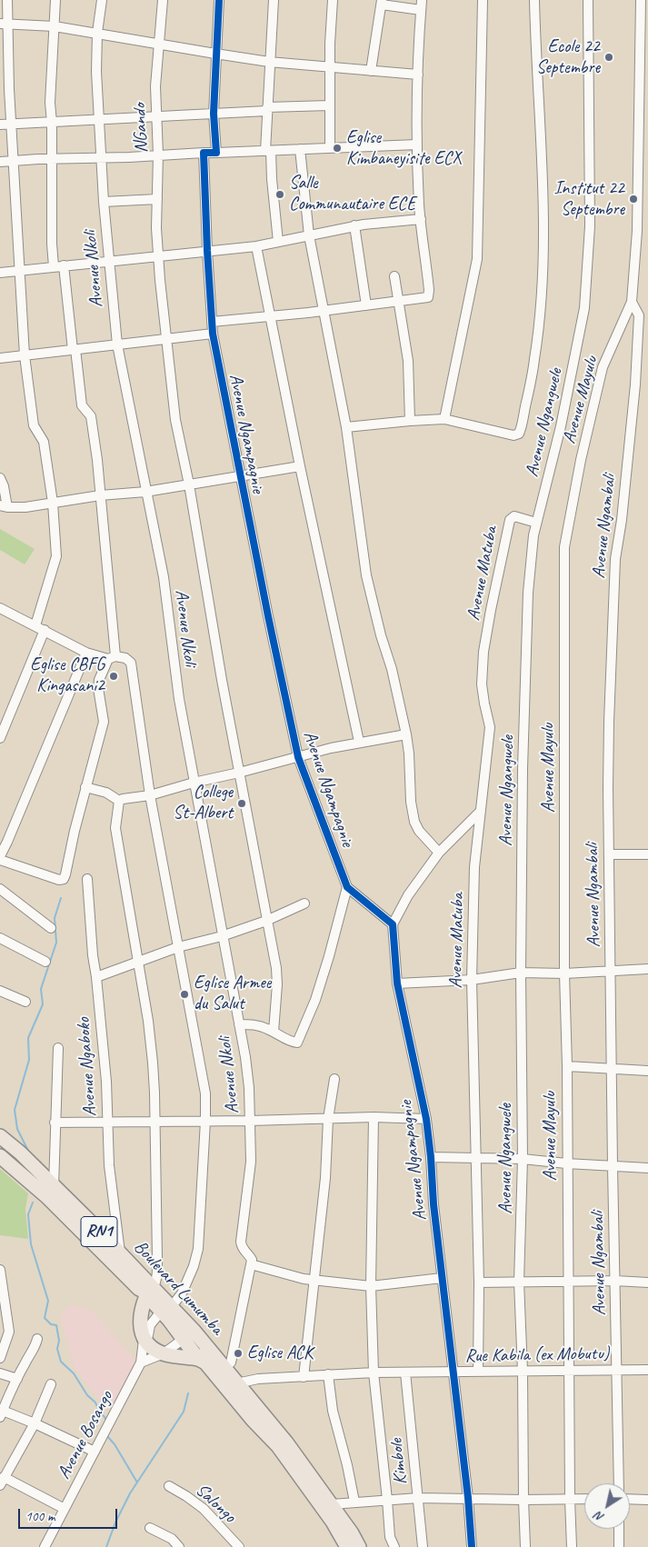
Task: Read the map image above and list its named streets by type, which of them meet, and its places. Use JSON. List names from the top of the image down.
{
  "streets": {
    "highway": ["RN1", "Boulevard Lumumba"],
    "street": [
      "NGando",
      "Avenue Nkoli",
      "Avenue Mayulu",
      "Avenue Ngangwele",
      "Avenue Ngampagnie",
      "Avenue Ngambali",
      "Avenue Matuba",
      "Avenue Ngaboko",
      "Rue Kabila (ex Mobutu)",
      "Avenue Bosango",
      "Kimbole",
      "Salongo"
    ]
  },
  "crossings": [
    ["Avenue Mayulu", "Avenue Ngambali"],
    ["Avenue Mayulu", "Rue Kabila (ex Mobutu)"],
    ["Avenue Ngangwele", "Avenue Matuba"],
    ["Avenue Ngangwele", "Rue Kabila (ex Mobutu)"],
    ["Avenue Ngampagnie", "Rue Kabila (ex Mobutu)"],
    ["Avenue Ngambali", "Rue Kabila (ex Mobutu)"],
    ["Avenue Matuba", "Rue Kabila (ex Mobutu)"],
    ["Avenue Ngaboko", "Boulevard Lumumba"],
    ["Boulevard Lumumba", "Rue Kabila (ex Mobutu)"],
    ["Rue Kabila (ex Mobutu)", "Kimbole"]
  ],
  "places": [
    "Ecole 22 Septembre",
    "Eglise Kimbaneyisite ECX",
    "Salle Communautaire ECE",
    "Institut 22 Septembre",
    "Eglise CBFG Kingasani2",
    "College St-Albert",
    "Eglise Armee du Salut",
    "Eglise ACK"
  ],
  "scale_bar": "100 m",
  "north": "bottom left"
}
